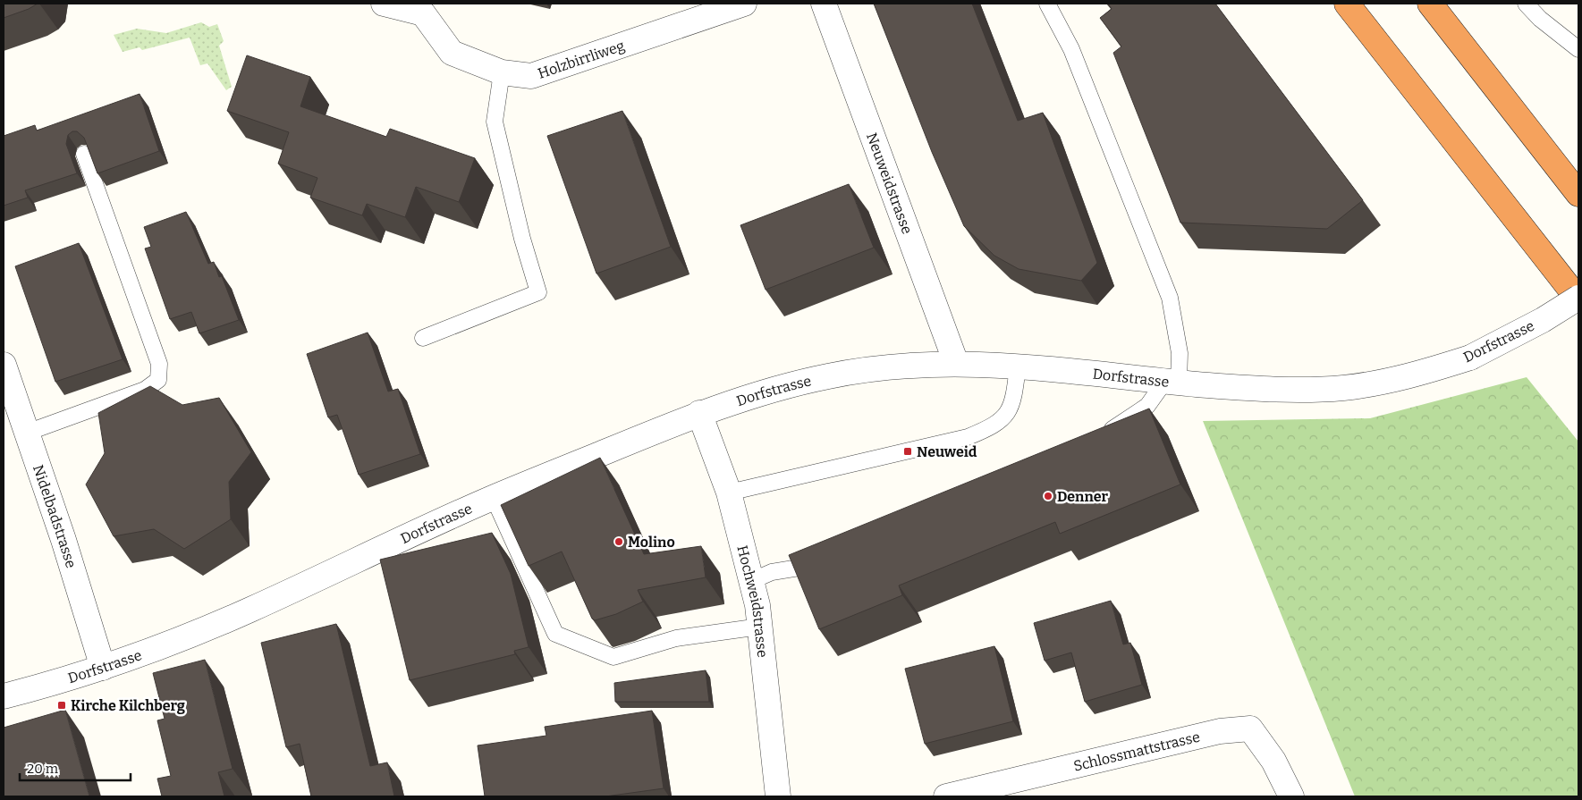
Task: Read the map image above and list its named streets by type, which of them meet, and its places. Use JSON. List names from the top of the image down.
{
  "streets": {
    "street": [
      "Holzbirrliweg",
      "Neuweidstrasse",
      "Dorfstrasse",
      "Nidelbadstrasse",
      "Hochweidstrasse",
      "Schlossmattstrasse"
    ]
  },
  "crossings": [
    ["Neuweidstrasse", "Dorfstrasse"],
    ["Dorfstrasse", "Nidelbadstrasse"],
    ["Dorfstrasse", "Hochweidstrasse"]
  ],
  "places": {
    "transit": ["Neuweid", "Kirche Kilchberg"],
    "other": ["Denner", "Molino"]
  },
  "scale_bar": "20 m"
}
